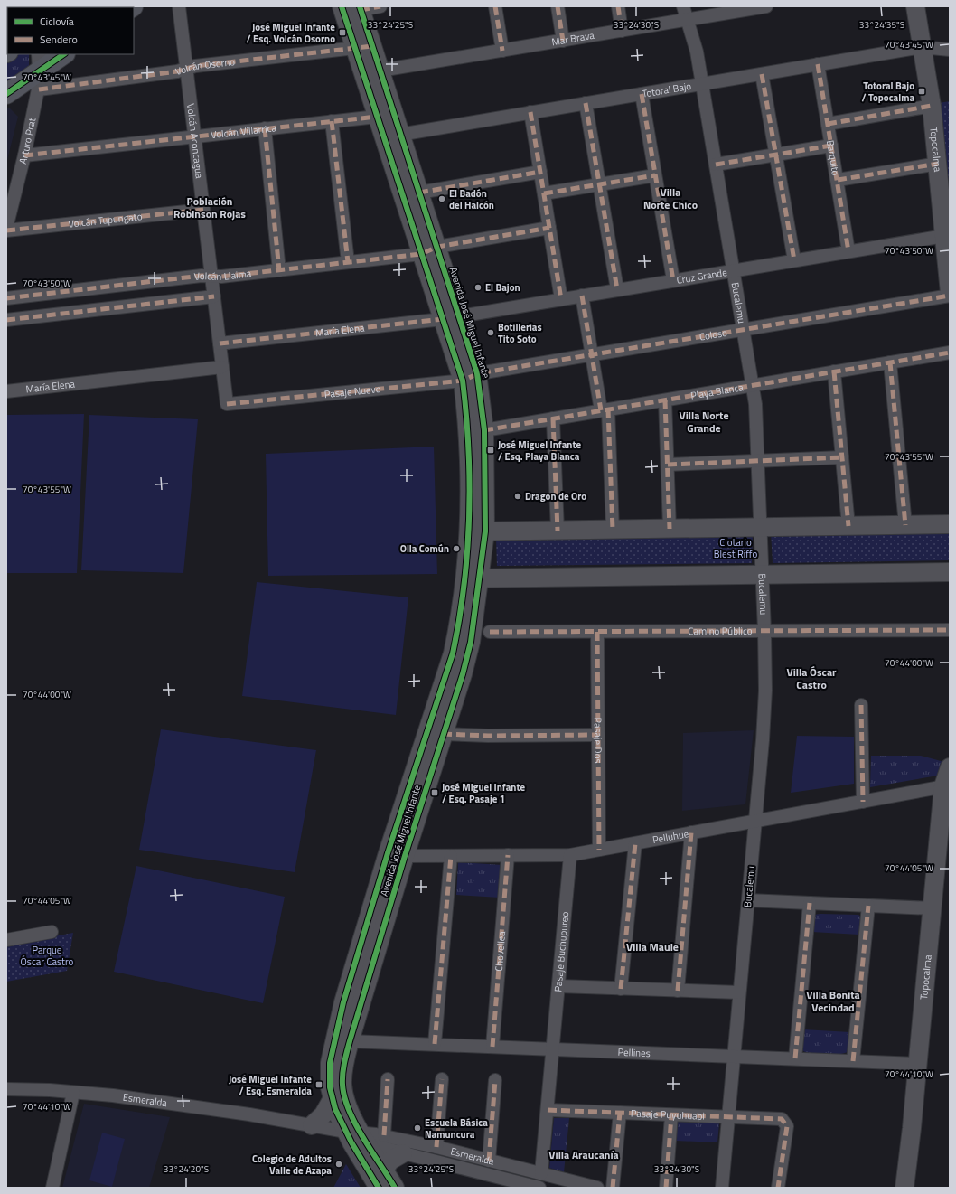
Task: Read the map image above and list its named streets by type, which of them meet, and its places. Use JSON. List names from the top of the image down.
{
  "streets": {
    "main road": ["Topocalma", "Avenida José Miguel Infante"],
    "street": [
      "Mar Brava",
      "Volcán Osorno",
      "Totoral Bajo",
      "Volcán Villarrica",
      "Arturo Prat",
      "Volcán Aconcagua",
      "Barquito",
      "Volcán Tupungato",
      "Volcán Llaima",
      "Cruz Grande",
      "Bucalemu",
      "María Elena",
      "Coloso",
      "Playa Blanca",
      "Pasaje Nuevo",
      "Camino Público",
      "Pasaje Dos",
      "Pelluhue",
      "Chovellea",
      "Pasaje Buchupureo",
      "Pellines",
      "Esmeralda",
      "Pasaje Puyuhuapi"
    ]
  },
  "crossings": [
    ["Mar Brava", "Bucalemu"],
    ["Mar Brava", "Avenida José Miguel Infante"],
    ["Volcán Osorno", "Arturo Prat"],
    ["Volcán Osorno", "Volcán Aconcagua"],
    ["Volcán Osorno", "Avenida José Miguel Infante"],
    ["Totoral Bajo", "Topocalma"],
    ["Totoral Bajo", "Barquito"],
    ["Totoral Bajo", "Bucalemu"],
    ["Totoral Bajo", "Avenida José Miguel Infante"],
    ["Volcán Villarrica", "Arturo Prat"],
    ["Volcán Villarrica", "Volcán Aconcagua"],
    ["Volcán Villarrica", "Avenida José Miguel Infante"],
    ["Volcán Aconcagua", "Volcán Tupungato"],
    ["Volcán Aconcagua", "Volcán Llaima"],
    ["Volcán Aconcagua", "María Elena"],
    ["Volcán Aconcagua", "Pasaje Nuevo"],
    ["Topocalma", "Cruz Grande"],
    ["Topocalma", "Coloso"],
    ["Topocalma", "Pelluhue"],
    ["Topocalma", "Pellines"],
    ["Barquito", "Cruz Grande"],
    ["Volcán Llaima", "Avenida José Miguel Infante"],
    ["Cruz Grande", "Bucalemu"],
    ["Cruz Grande", "Avenida José Miguel Infante"],
    ["Cruz Grande", "María Elena"],
    ["Bucalemu", "Coloso"],
    ["Bucalemu", "Playa Blanca"],
    ["Bucalemu", "Camino Público"],
    ["Bucalemu", "Pelluhue"],
    ["Bucalemu", "Pellines"],
    ["Bucalemu", "Pasaje Puyuhuapi"],
    ["Avenida José Miguel Infante", "María Elena"],
    ["Avenida José Miguel Infante", "Coloso"],
    ["Avenida José Miguel Infante", "Playa Blanca"],
    ["Avenida José Miguel Infante", "Pasaje Nuevo"],
    ["Avenida José Miguel Infante", "Pelluhue"],
    ["Avenida José Miguel Infante", "Pellines"],
    ["Avenida José Miguel Infante", "Esmeralda"],
    ["Coloso", "Pasaje Nuevo"],
    ["Camino Público", "Pasaje Dos"],
    ["Pasaje Dos", "Pelluhue"],
    ["Pelluhue", "Chovellea"],
    ["Pelluhue", "Pasaje Buchupureo"],
    ["Chovellea", "Pellines"],
    ["Pasaje Buchupureo", "Pellines"],
    ["Pasaje Buchupureo", "Esmeralda"],
    ["Pasaje Buchupureo", "Pasaje Puyuhuapi"]
  ],
  "districts": [
    "Villa Norte Chico",
    "Población Robinson Rojas",
    "Villa Norte Grande",
    "Villa Óscar Castro",
    "Villa Maule",
    "Villa Bonita Vecindad",
    "Villa Araucanía"
  ],
  "parks": ["Clotario Blest Riffo", "Parque Óscar Castro"],
  "places": {
    "transit": [
      "José Miguel Infante / Esq. Volcán Osorno",
      "Totoral Bajo / Topocalma",
      "José Miguel Infante / Esq. Playa Blanca",
      "José Miguel Infante / Esq. Pasaje 1",
      "José Miguel Infante / Esq. Esmeralda"
    ],
    "other": [
      "El Badón del Halcón",
      "El Bajon",
      "Botillerias Tito Soto",
      "Dragon de Oro",
      "Olla Común",
      "Escuela Básica Namuncura",
      "Colegio de Adultos Valle de Azapa"
    ]
  },
  "legend": ["Ciclovía", "Sendero"],
  "coordinates": [
    "33°24'25\"S",
    "33°24'30\"S",
    "33°24'35\"S",
    "70°43'45\"W",
    "70°43'50\"W",
    "70°43'55\"W",
    "70°44'00\"W",
    "70°44'05\"W",
    "70°44'10\"W",
    "33°24'20\"S"
  ]
}
